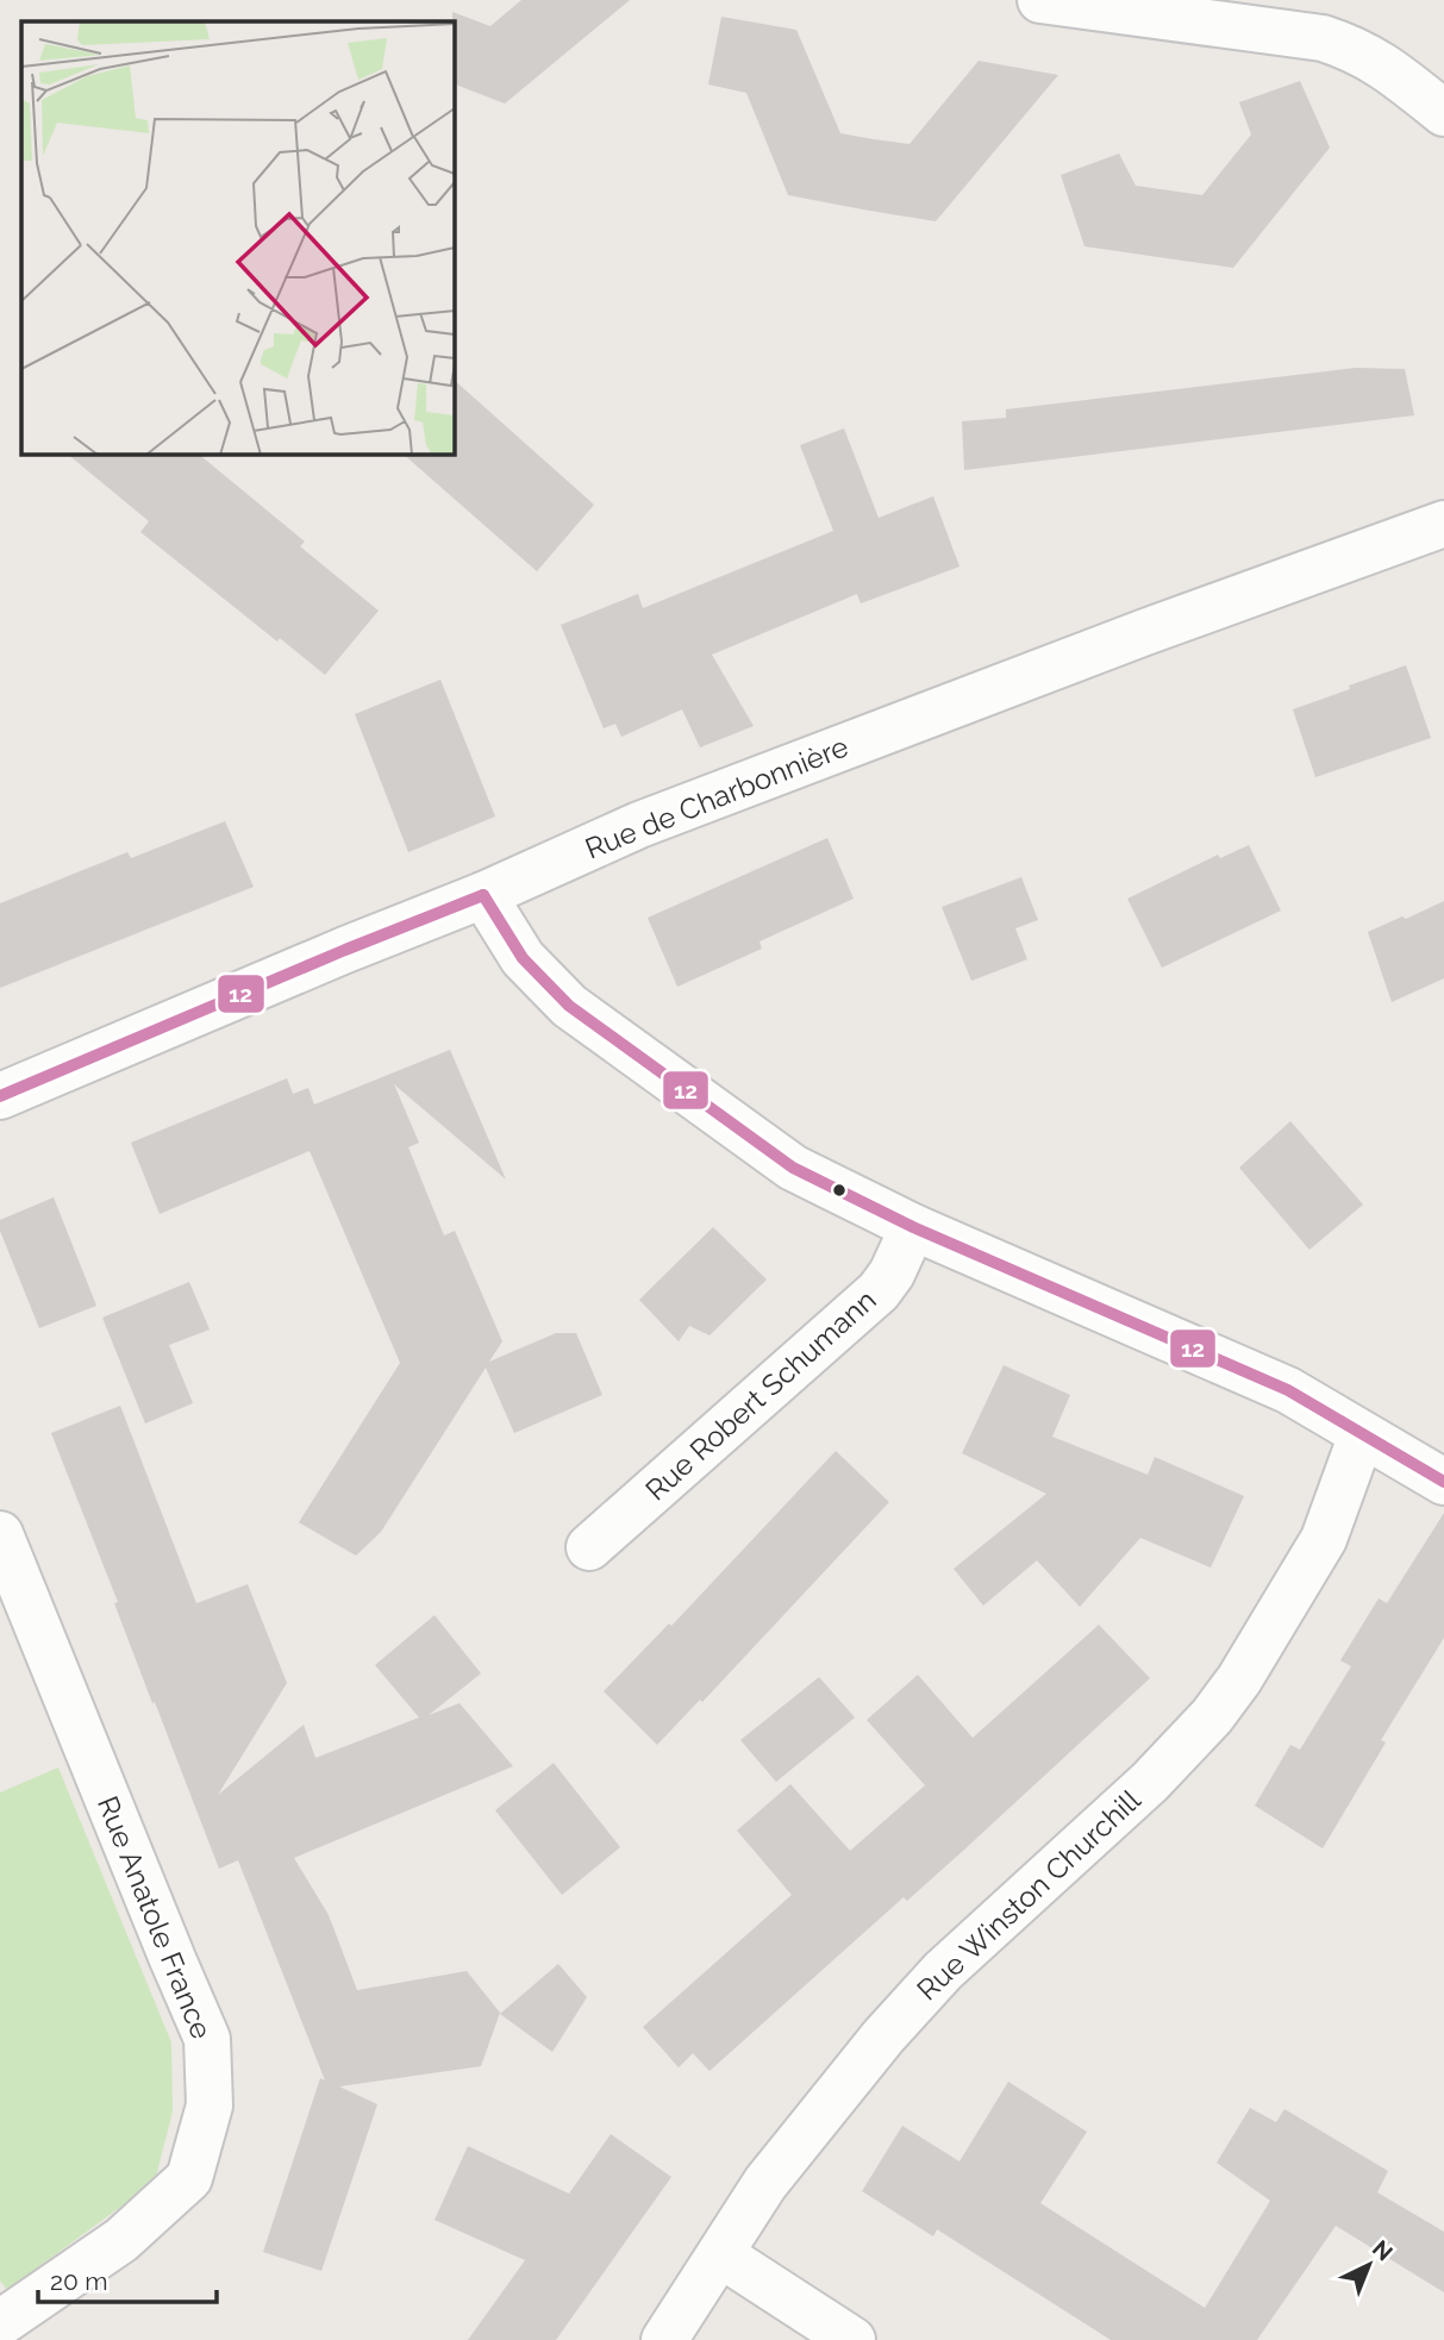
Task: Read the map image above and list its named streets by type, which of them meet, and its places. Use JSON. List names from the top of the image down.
{
  "streets": {
    "street": [
      "Rue de Charbonnière",
      "Rue Robert Schumann",
      "Rue Winston Churchill",
      "Rue Anatole France"
    ]
  },
  "lines": ["transit line 12"],
  "scale_bar": "20 m",
  "north": "top right"
}
